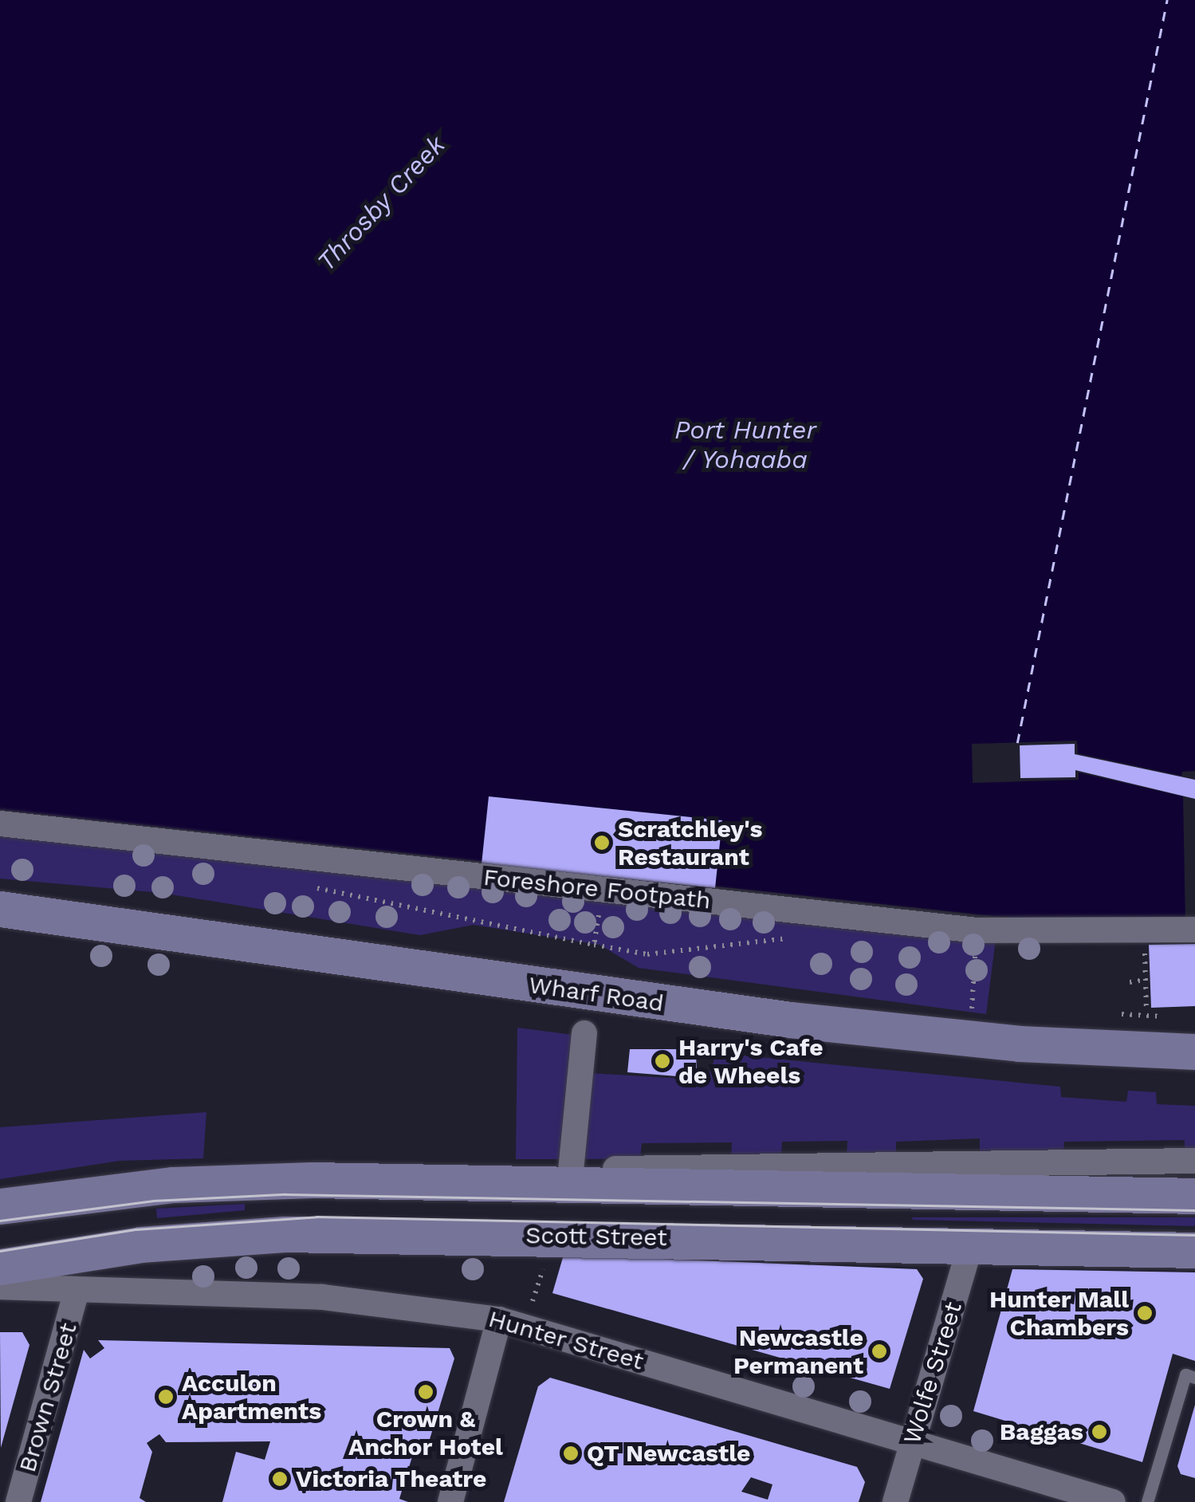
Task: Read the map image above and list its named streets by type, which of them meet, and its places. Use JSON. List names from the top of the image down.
{
  "streets": {
    "main road": ["Wharf Road", "Scott Street"],
    "street": [
      "Foreshore Footpath",
      "Hunter Street",
      "Wolfe Street",
      "Brown Street"
    ]
  },
  "crossings": [
    ["Scott Street", "Wolfe Street"],
    ["Hunter Street", "Wolfe Street"],
    ["Hunter Street", "Brown Street"]
  ],
  "water": ["Throsby Creek", "Port Hunter / Yohaaba"],
  "places": [
    "Scratchley's Restaurant",
    "Harry's Cafe de Wheels",
    "Hunter Mall Chambers",
    "Newcastle Permanent",
    "Crown & Anchor Hotel",
    "Acculon Apartments",
    "Baggas",
    "QT Newcastle",
    "Victoria Theatre"
  ]
}
